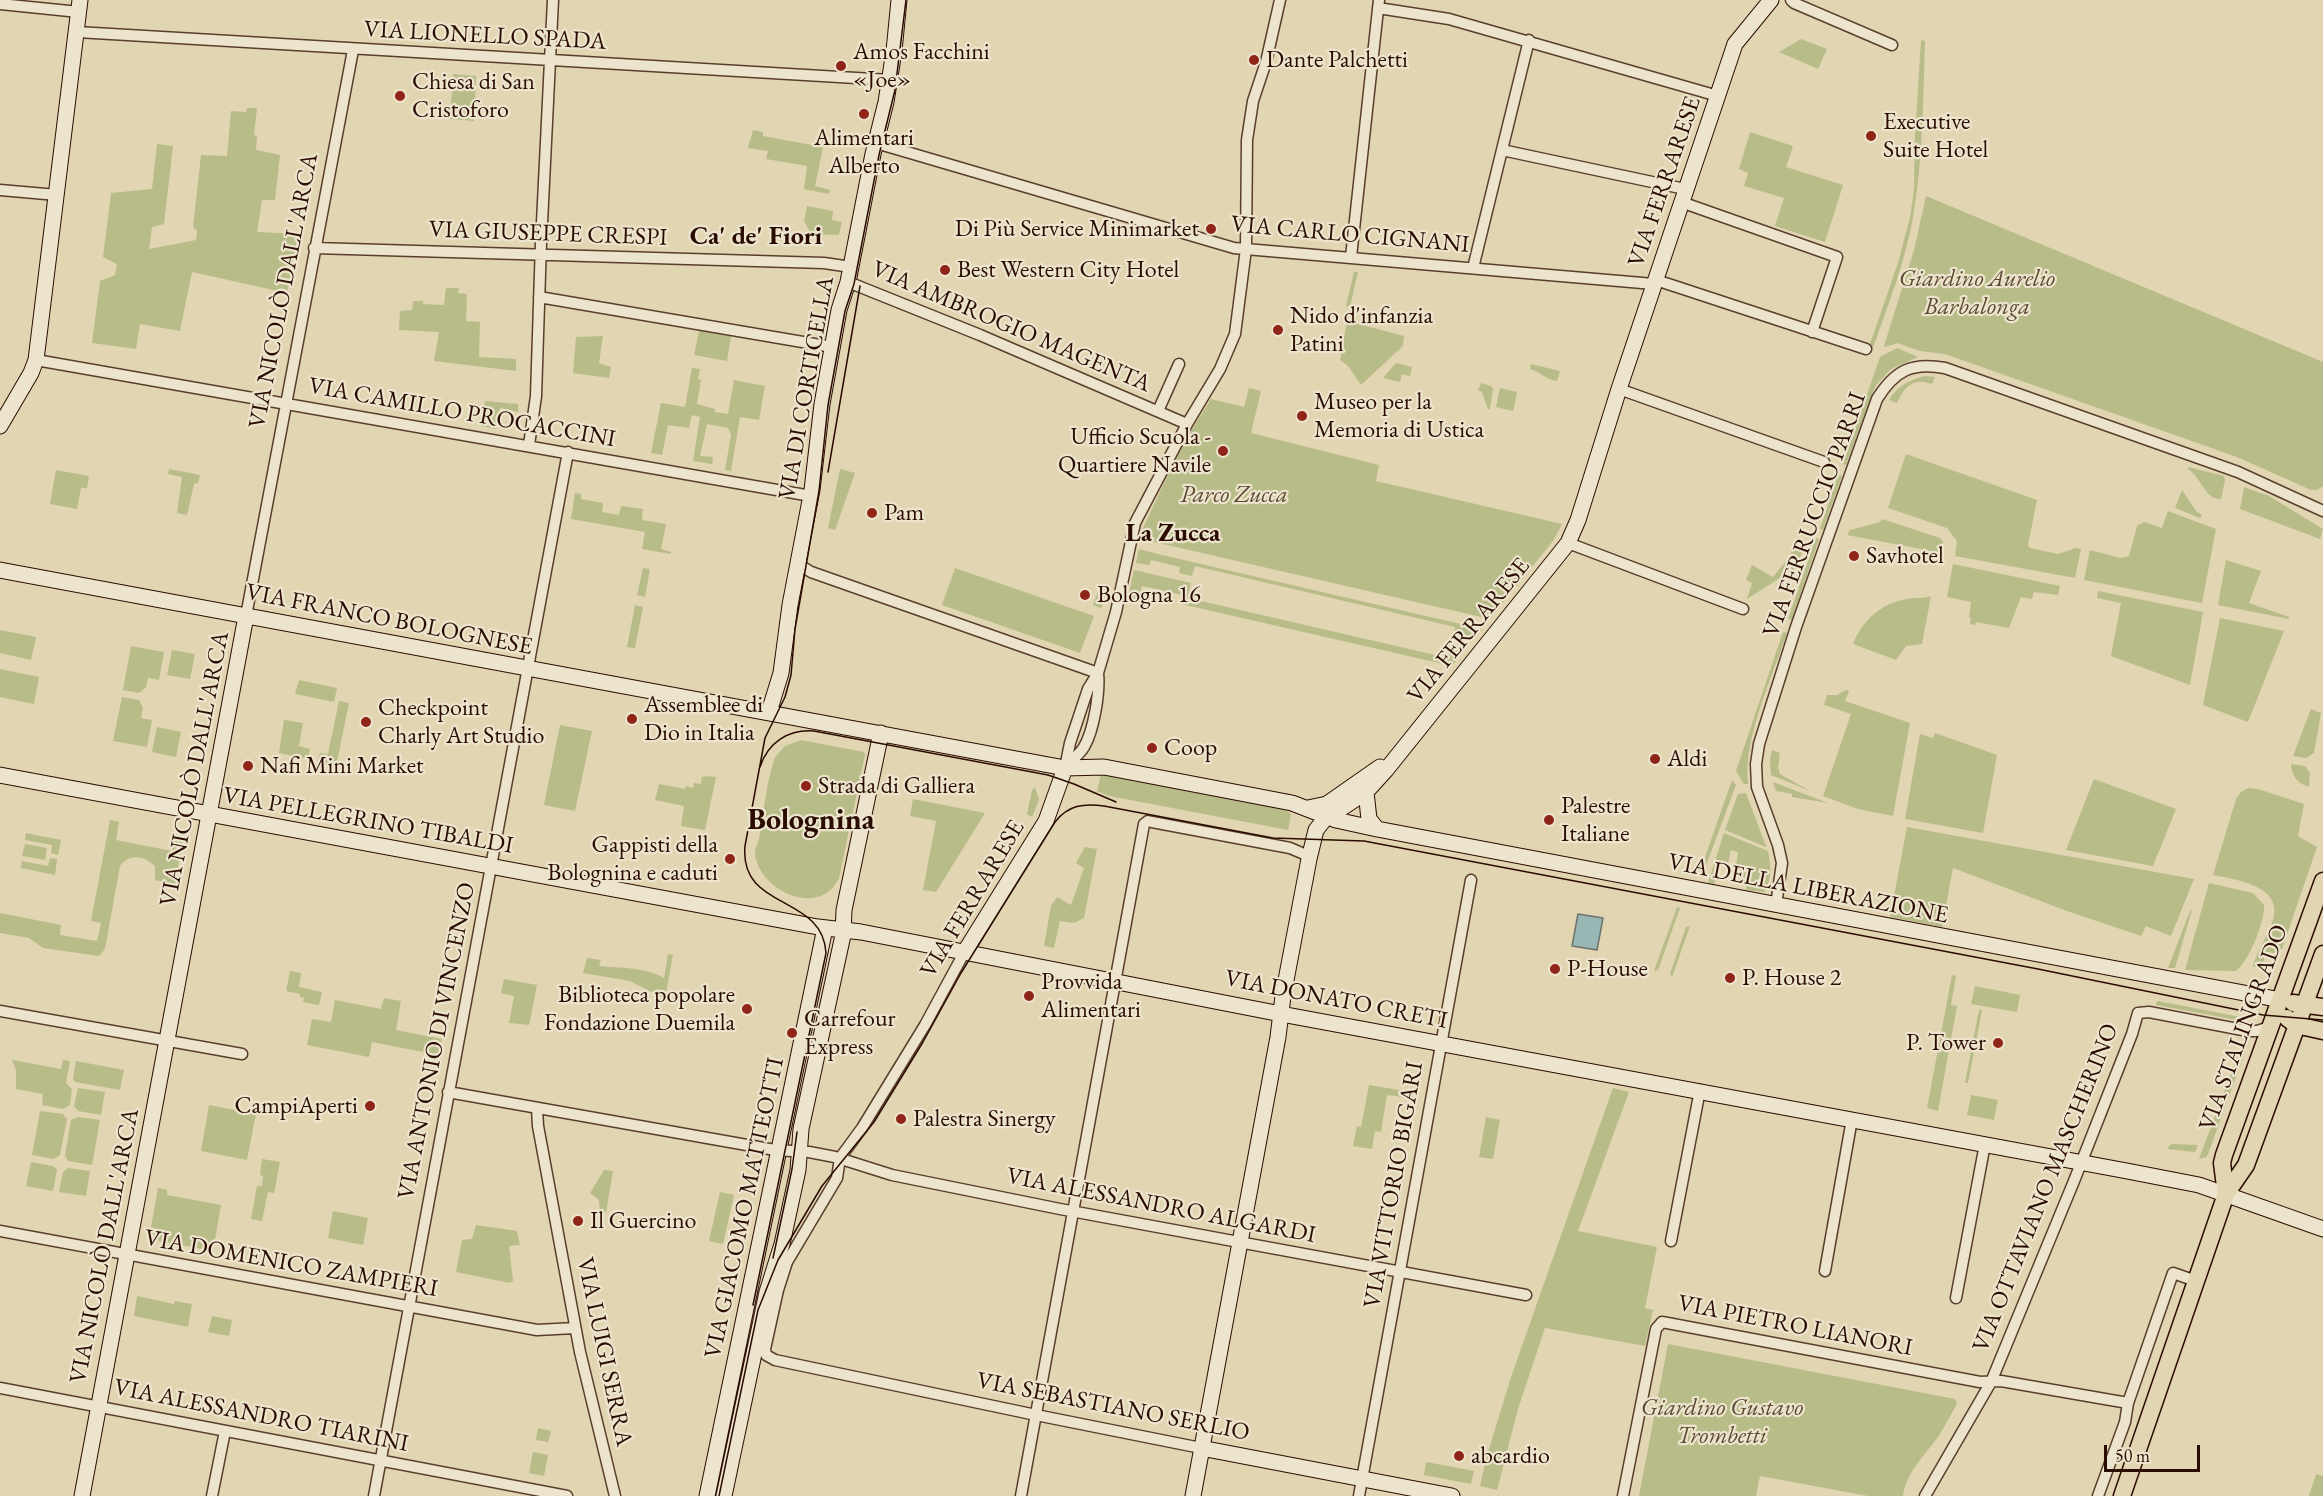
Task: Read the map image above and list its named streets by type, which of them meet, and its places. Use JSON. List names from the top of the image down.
{
  "streets": {
    "main road": [
      "VIA FERRARESE",
      "VIA NICOLÒ DALL'ARCA",
      "VIA DI CORTICELLA",
      "VIA FRANCO BOLOGNESE",
      "VIA PELLEGRINO TIBALDI",
      "VIA DELLA LIBERAZIONE",
      "VIA DONATO CRETI",
      "VIA STALINGRADO",
      "VIA GIACOMO MATTEOTTI",
      "VIA SEBASTIANO SERLIO"
    ],
    "street": [
      "VIA LIONELLO SPADA",
      "VIA GIUSEPPE CRESPI",
      "VIA CARLO CIGNANI",
      "VIA AMBROGIO MAGENTA",
      "VIA CAMILLO PROCACCINI",
      "VIA FERRUCCIO PARRI",
      "VIA ANTONIO DI VINCENZO",
      "VIA VITTORIO BIGARI",
      "VIA OTTAVIANO MASCHERINO",
      "VIA ALESSANDRO ALGARDI",
      "VIA DOMENICO ZAMPIERI",
      "VIA PIETRO LIANORI",
      "VIA LUIGI SERRA",
      "VIA ALESSANDRO TIARINI"
    ]
  },
  "crossings": [
    ["VIA LIONELLO SPADA", "VIA NICOLÒ DALL'ARCA"],
    ["VIA LIONELLO SPADA", "VIA DI CORTICELLA"],
    ["VIA FERRARESE", "VIA CARLO CIGNANI"],
    ["VIA FERRARESE", "VIA FRANCO BOLOGNESE"],
    ["VIA FERRARESE", "VIA DELLA LIBERAZIONE"],
    ["VIA FERRARESE", "VIA DONATO CRETI"],
    ["VIA FERRARESE", "VIA ALESSANDRO ALGARDI"],
    ["VIA FERRARESE", "VIA GIACOMO MATTEOTTI"],
    ["VIA GIUSEPPE CRESPI", "VIA NICOLÒ DALL'ARCA"],
    ["VIA GIUSEPPE CRESPI", "VIA AMBROGIO MAGENTA"],
    ["VIA GIUSEPPE CRESPI", "VIA DI CORTICELLA"],
    ["VIA CARLO CIGNANI", "VIA DI CORTICELLA"],
    ["VIA NICOLÒ DALL'ARCA", "VIA CAMILLO PROCACCINI"],
    ["VIA NICOLÒ DALL'ARCA", "VIA FRANCO BOLOGNESE"],
    ["VIA NICOLÒ DALL'ARCA", "VIA PELLEGRINO TIBALDI"],
    ["VIA NICOLÒ DALL'ARCA", "VIA DOMENICO ZAMPIERI"],
    ["VIA NICOLÒ DALL'ARCA", "VIA ALESSANDRO TIARINI"],
    ["VIA AMBROGIO MAGENTA", "VIA DI CORTICELLA"],
    ["VIA DI CORTICELLA", "VIA CAMILLO PROCACCINI"],
    ["VIA DI CORTICELLA", "VIA FRANCO BOLOGNESE"],
    ["VIA CAMILLO PROCACCINI", "VIA ANTONIO DI VINCENZO"],
    ["VIA FERRUCCIO PARRI", "VIA DELLA LIBERAZIONE"],
    ["VIA FRANCO BOLOGNESE", "VIA ANTONIO DI VINCENZO"],
    ["VIA FRANCO BOLOGNESE", "VIA GIACOMO MATTEOTTI"],
    ["VIA PELLEGRINO TIBALDI", "VIA DONATO CRETI"],
    ["VIA PELLEGRINO TIBALDI", "VIA ANTONIO DI VINCENZO"],
    ["VIA PELLEGRINO TIBALDI", "VIA GIACOMO MATTEOTTI"],
    ["VIA DELLA LIBERAZIONE", "VIA STALINGRADO"],
    ["VIA DONATO CRETI", "VIA STALINGRADO"],
    ["VIA DONATO CRETI", "VIA VITTORIO BIGARI"],
    ["VIA DONATO CRETI", "VIA OTTAVIANO MASCHERINO"],
    ["VIA DONATO CRETI", "VIA GIACOMO MATTEOTTI"],
    ["VIA STALINGRADO", "VIA OTTAVIANO MASCHERINO"],
    ["VIA ANTONIO DI VINCENZO", "VIA ALESSANDRO ALGARDI"],
    ["VIA ANTONIO DI VINCENZO", "VIA DOMENICO ZAMPIERI"],
    ["VIA ANTONIO DI VINCENZO", "VIA ALESSANDRO TIARINI"],
    ["VIA VITTORIO BIGARI", "VIA ALESSANDRO ALGARDI"],
    ["VIA VITTORIO BIGARI", "VIA SEBASTIANO SERLIO"],
    ["VIA OTTAVIANO MASCHERINO", "VIA PIETRO LIANORI"],
    ["VIA ALESSANDRO ALGARDI", "VIA GIACOMO MATTEOTTI"],
    ["VIA ALESSANDRO ALGARDI", "VIA LUIGI SERRA"],
    ["VIA GIACOMO MATTEOTTI", "VIA SEBASTIANO SERLIO"],
    ["VIA DOMENICO ZAMPIERI", "VIA LUIGI SERRA"]
  ],
  "districts": ["Ca' de' Fiori", "La Zucca", "Bolognina"],
  "parks": ["Giardino Aurelio Barbalonga", "Parco Zucca", "Giardino Gustavo Trombetti"],
  "places": [
    "Dante Palchetti",
    "Amos Facchini «Joe»",
    "Chiesa di San Cristoforo",
    "Alimentari Alberto",
    "Executive Suite Hotel",
    "Di Più Service Minimarket",
    "Best Western City Hotel",
    "Nido d'infanzia Patini",
    "Museo per la Memoria di Ustica",
    "Ufficio Scuola - Quartiere Navile",
    "Pam",
    "Savhotel",
    "Bologna 16",
    "Assemblee di Dio in Italia",
    "Checkpoint Charly Art Studio",
    "Coop",
    "Aldi",
    "Nafi Mini Market",
    "Strada di Galliera",
    "Palestre Italiane",
    "Gappisti della Bolognina e caduti",
    "P-House",
    "P. House 2",
    "Provvida Alimentari",
    "Biblioteca popolare Fondazione Duemila",
    "Carrefour Express",
    "P. Tower",
    "CampiAperti",
    "Palestra Sinergy",
    "Il Guercino",
    "abcardio"
  ],
  "scale_bar": "50 m"
}
